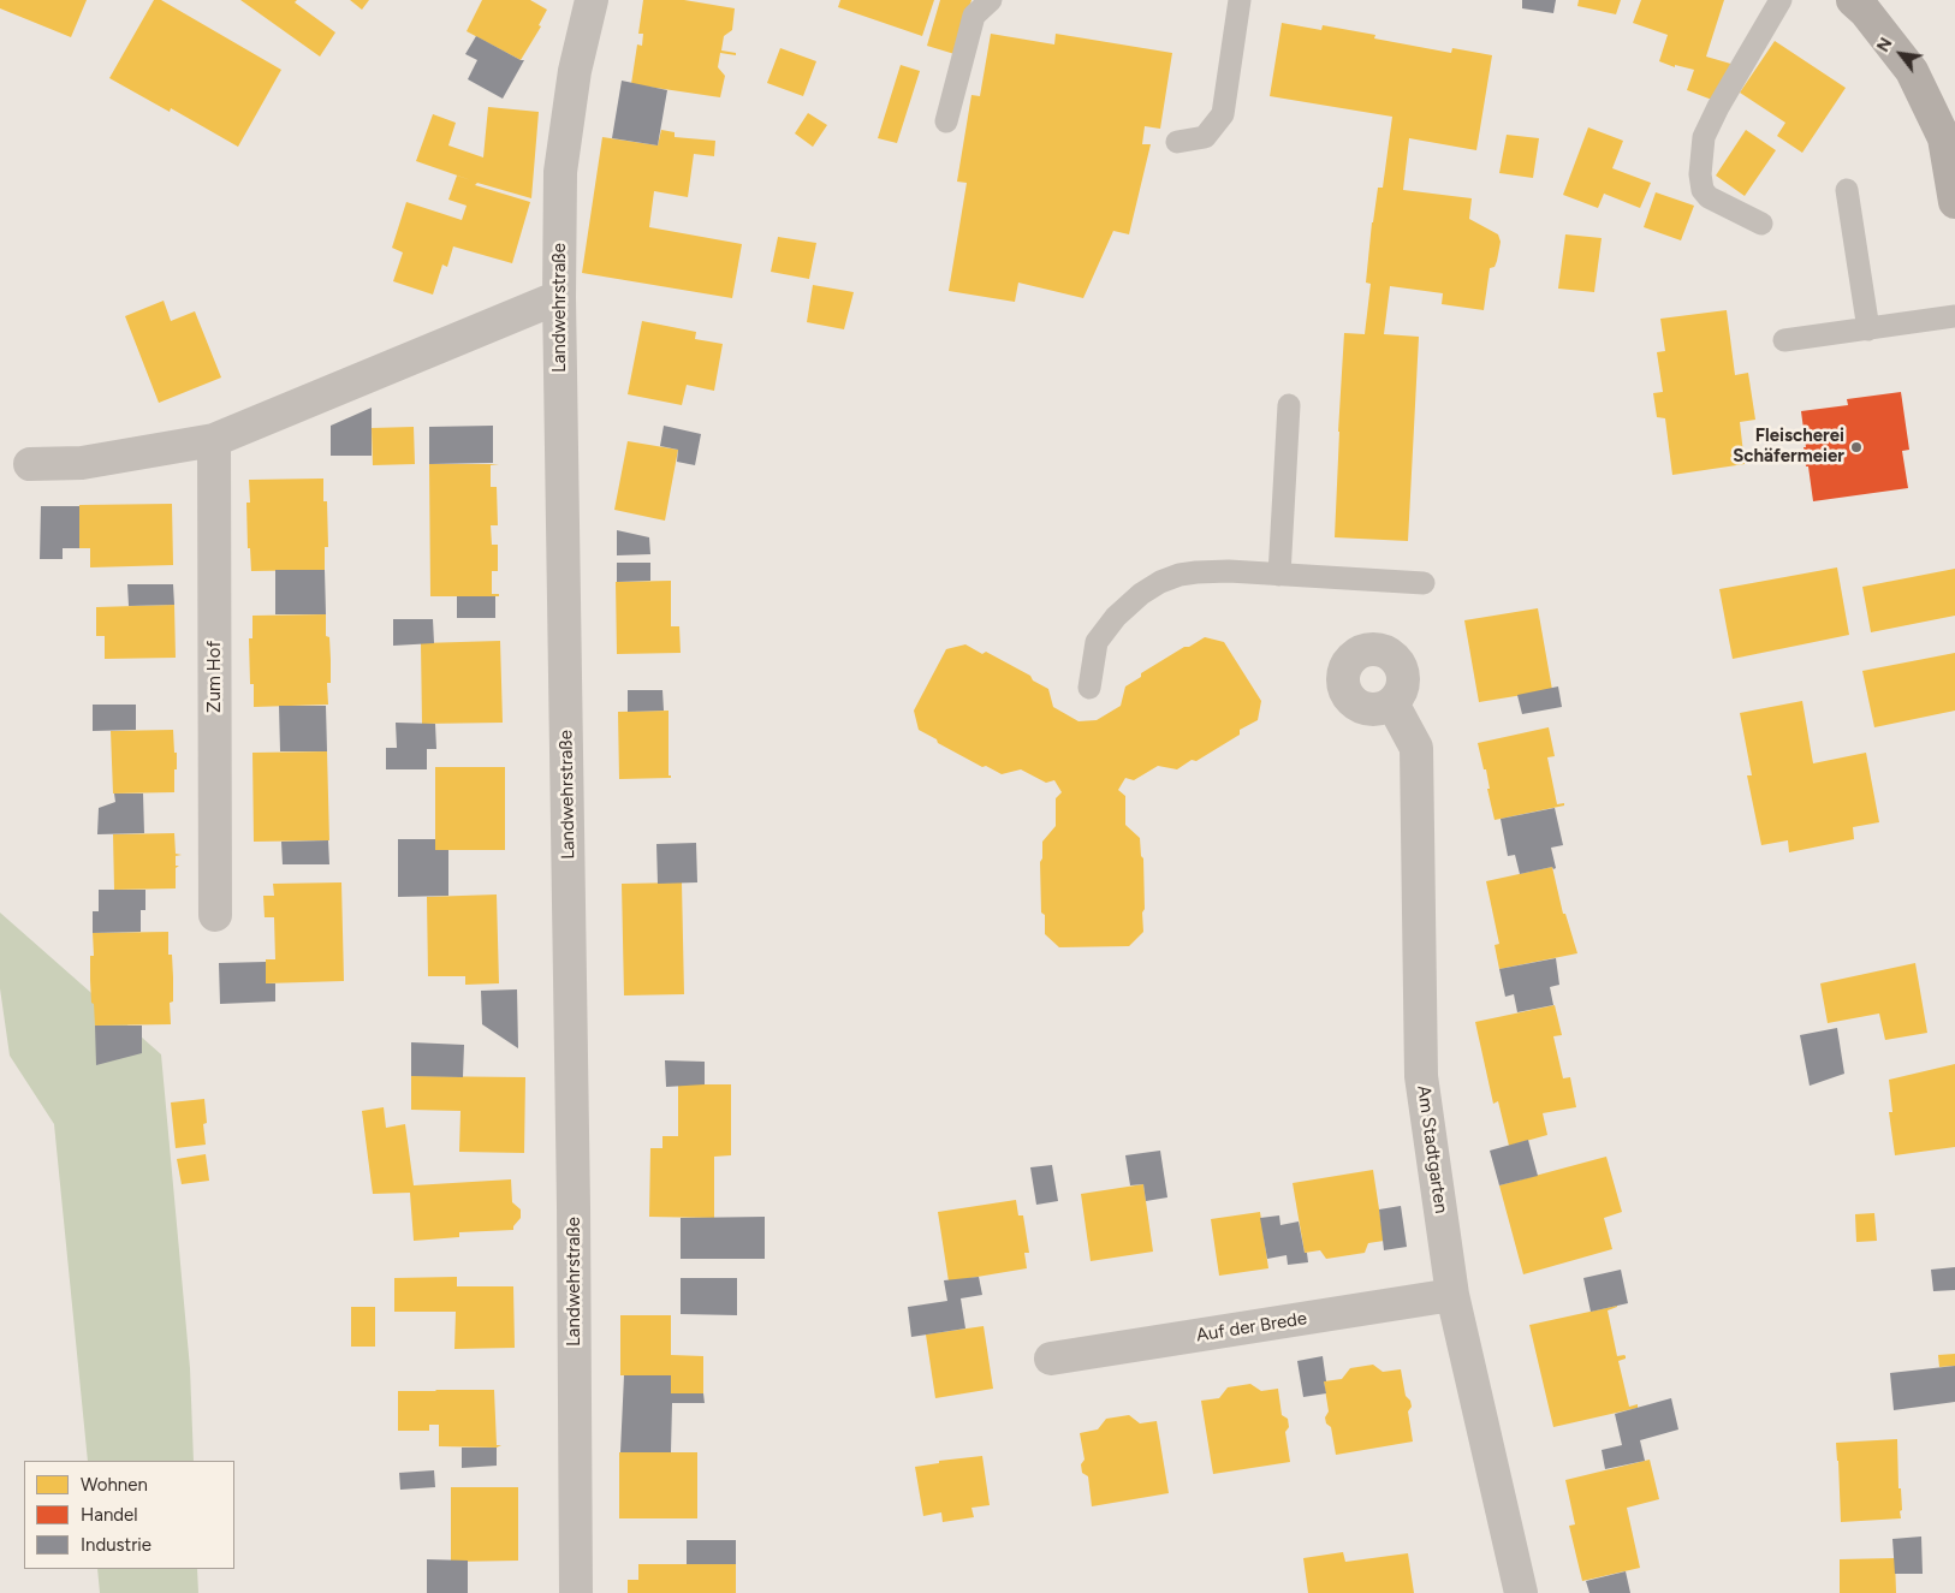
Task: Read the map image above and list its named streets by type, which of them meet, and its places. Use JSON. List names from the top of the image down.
{
  "streets": {
    "street": [
      "Landwehrstraße",
      "Zum Hof",
      "Am Stadtgarten",
      "Auf der Brede"
    ]
  },
  "crossings": [
    ["Am Stadtgarten", "Auf der Brede"]
  ],
  "places": ["Fleischerei Schäfermeier"],
  "legend": ["Wohnen", "Handel", "Industrie"],
  "north": "top left"
}
